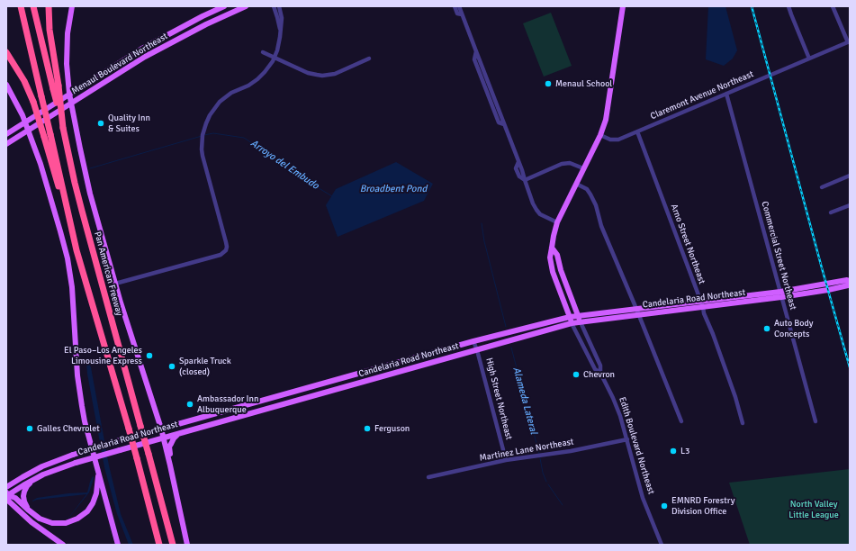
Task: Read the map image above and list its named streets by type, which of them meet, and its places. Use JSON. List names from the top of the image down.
{
  "streets": {
    "highway": ["Pan American Freeway"],
    "main road": ["Menaul Boulevard Northeast", "Candelaria Road Northeast", "Edith Boulevard Northeast"],
    "street": [
      "Claremont Avenue Northeast",
      "Arno Street Northeast",
      "Commercial Street Northeast",
      "High Street Northeast",
      "Martinez Lane Northeast"
    ]
  },
  "crossings": [
    ["Claremont Avenue Northeast", "Arno Street Northeast"],
    ["Claremont Avenue Northeast", "Commercial Street Northeast"],
    ["Claremont Avenue Northeast", "Edith Boulevard Northeast"],
    ["Arno Street Northeast", "Candelaria Road Northeast"],
    ["Commercial Street Northeast", "Candelaria Road Northeast"],
    ["Candelaria Road Northeast", "High Street Northeast"],
    ["Candelaria Road Northeast", "Edith Boulevard Northeast"],
    ["High Street Northeast", "Martinez Lane Northeast"],
    ["Edith Boulevard Northeast", "Martinez Lane Northeast"]
  ],
  "water": ["Arroyo del Embudo", "Broadbent Pond", "Alameda Lateral"],
  "parks": ["North Valley Little League"],
  "places": [
    "Menaul School",
    "Quality Inn & Suites",
    "Auto Body Concepts",
    "El Paso–Los Angeles Limousine Express",
    "Sparkle Truck (closed)",
    "Chevron",
    "Ambassador Inn Albuquerque",
    "Galles Chevrolet",
    "Ferguson",
    "L3",
    "EMNRD Forestry Division Office"
  ]
}
